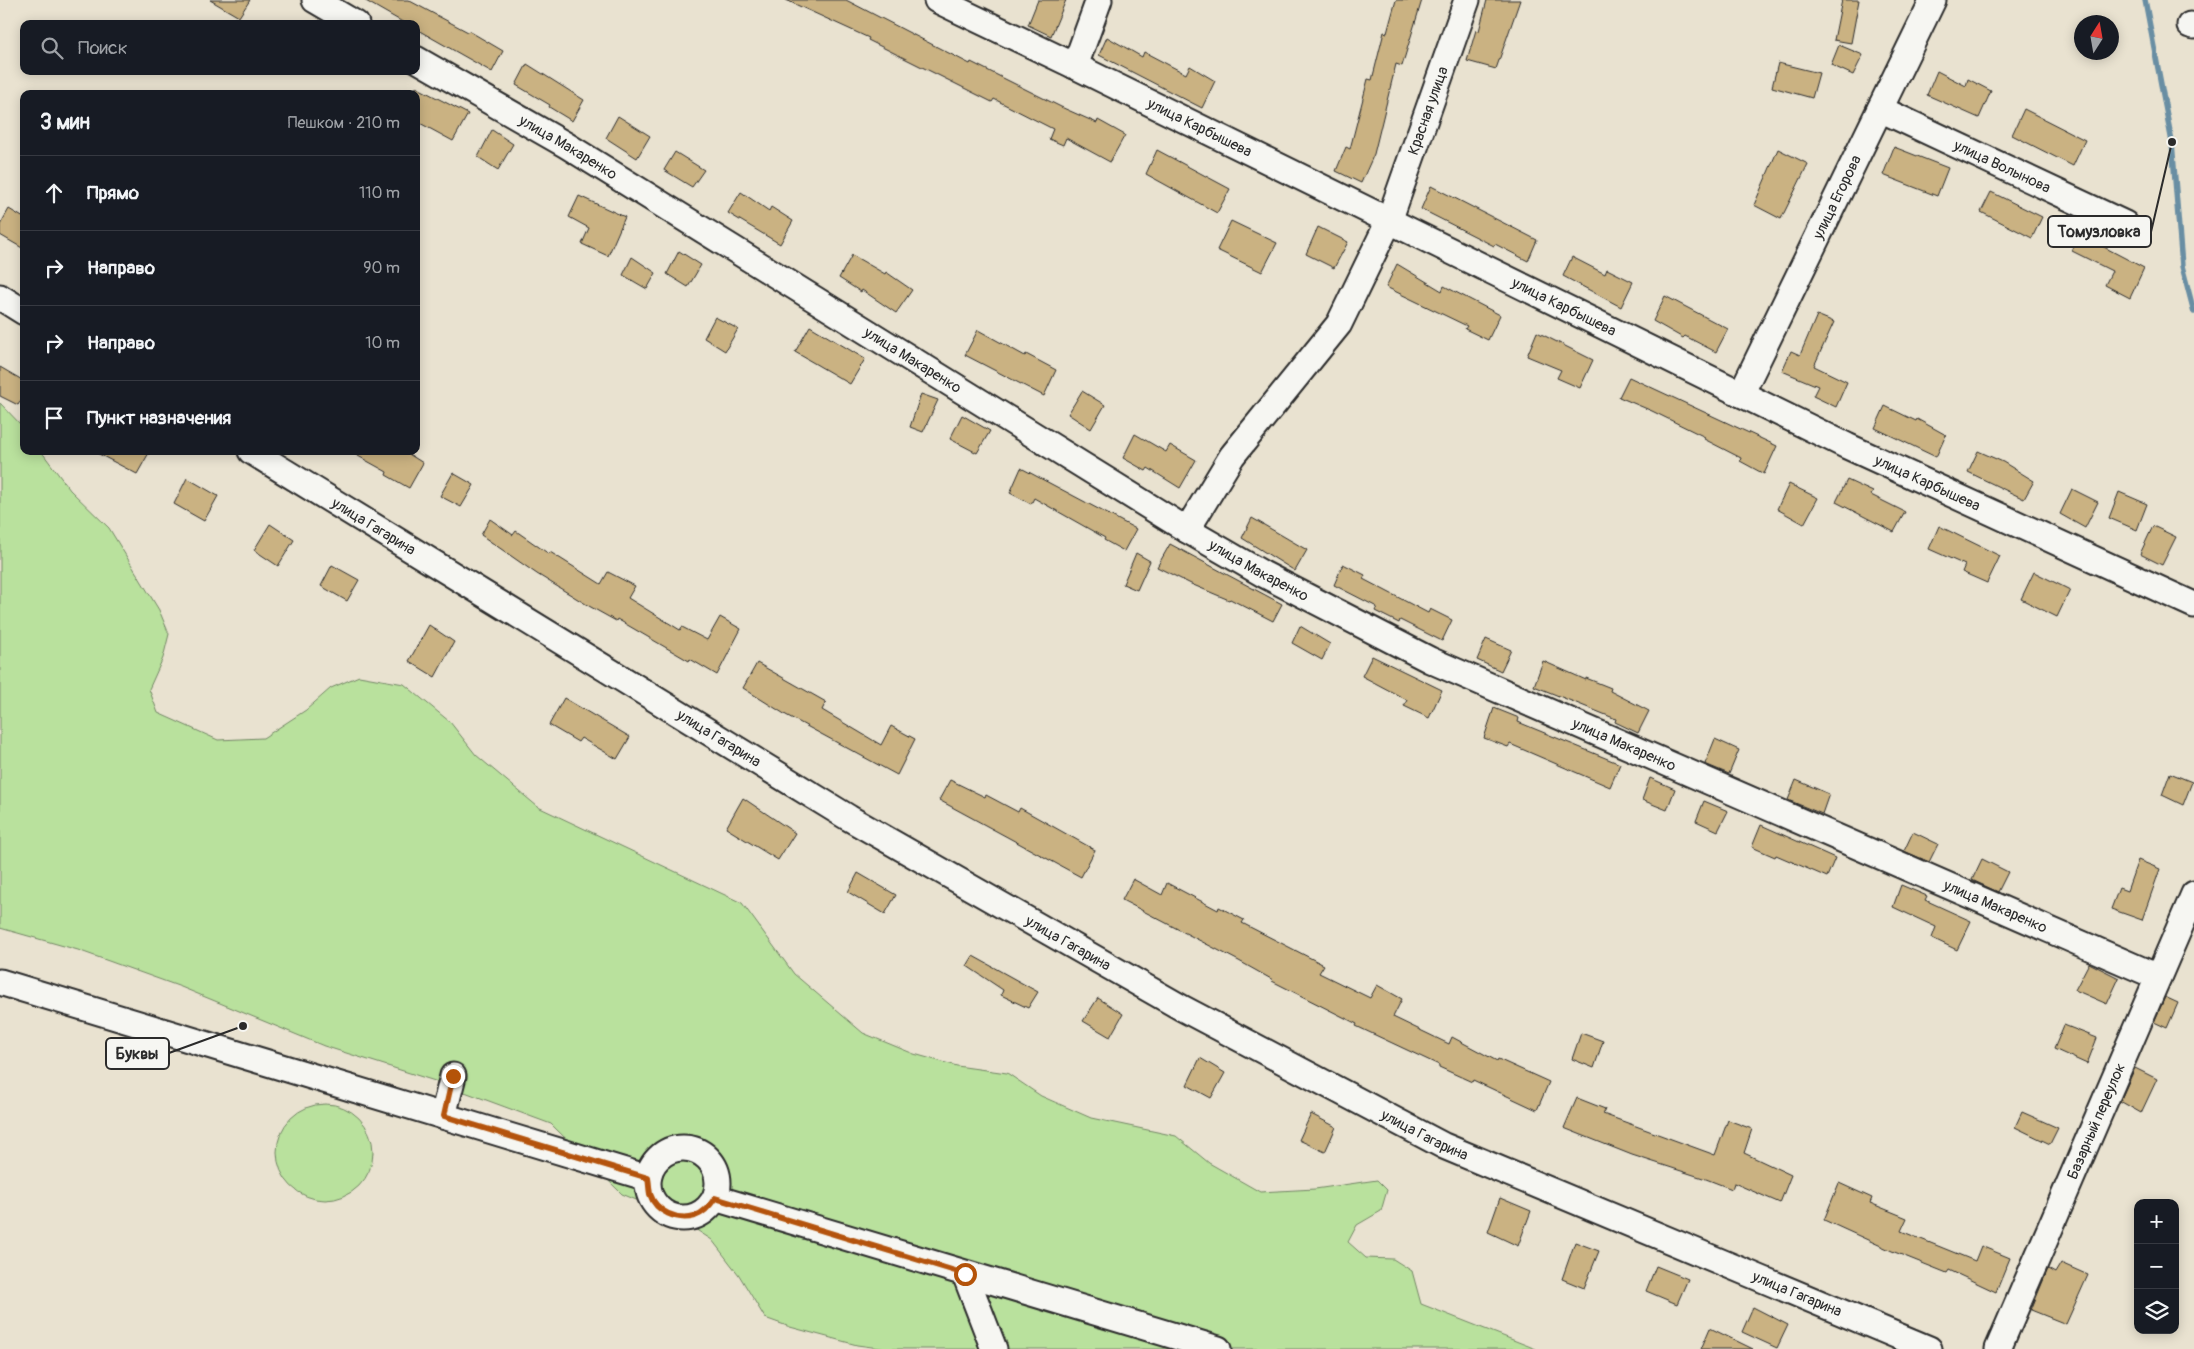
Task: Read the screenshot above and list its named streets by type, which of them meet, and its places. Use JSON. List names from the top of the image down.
{
  "streets": {
    "street": [
      "Красная улица",
      "улица Карбышева",
      "улица Макаренко",
      "улица Волынова",
      "улица Егорова",
      "улица Гагарина",
      "Базарный переулок"
    ]
  },
  "crossings": [
    ["Красная улица", "улица Карбышева"],
    ["Красная улица", "улица Макаренко"],
    ["улица Карбышева", "улица Егорова"],
    ["улица Макаренко", "Базарный переулок"],
    ["улица Волынова", "улица Егорова"]
  ],
  "places": ["Томузловка", "Буквы"],
  "north": "top",
  "page": {
    "search": "Поиск",
    "heading": ["3 мин", "Пешком · 210 m"],
    "list": [
      ["Прямо", "110 m"],
      ["Направо", "90 m"],
      ["Направо", "10 m"],
      "Пункт назначения"
    ],
    "map_buttons": ["+", "−"]
  }
}
